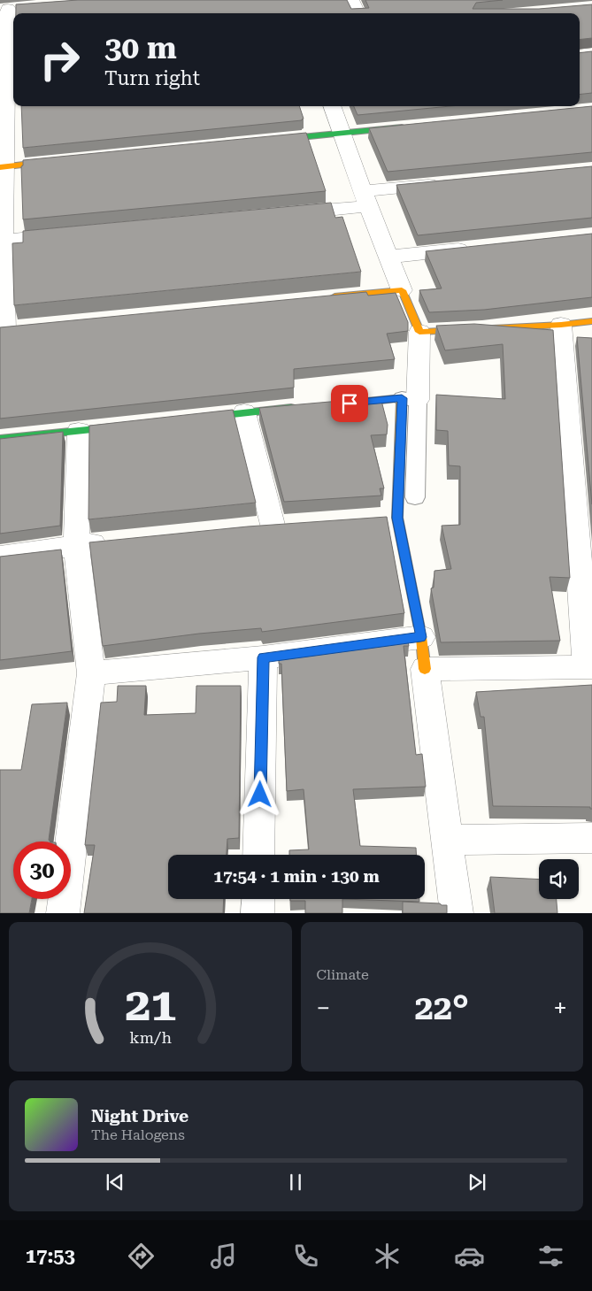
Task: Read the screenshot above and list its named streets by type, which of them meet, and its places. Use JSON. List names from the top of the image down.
{
  "page": {
    "turn": ["30 m", "Turn right"],
    "limit": "30",
    "trip": "17:54 · 1 min · 130 m",
    "tile": "Climate",
    "heat": ["−", "22°", "+"],
    "song": ["Night Drive", "The Halogens"],
    "tabs": "17:53",
    "gauge": ["21", "km/h"]
  }
}
